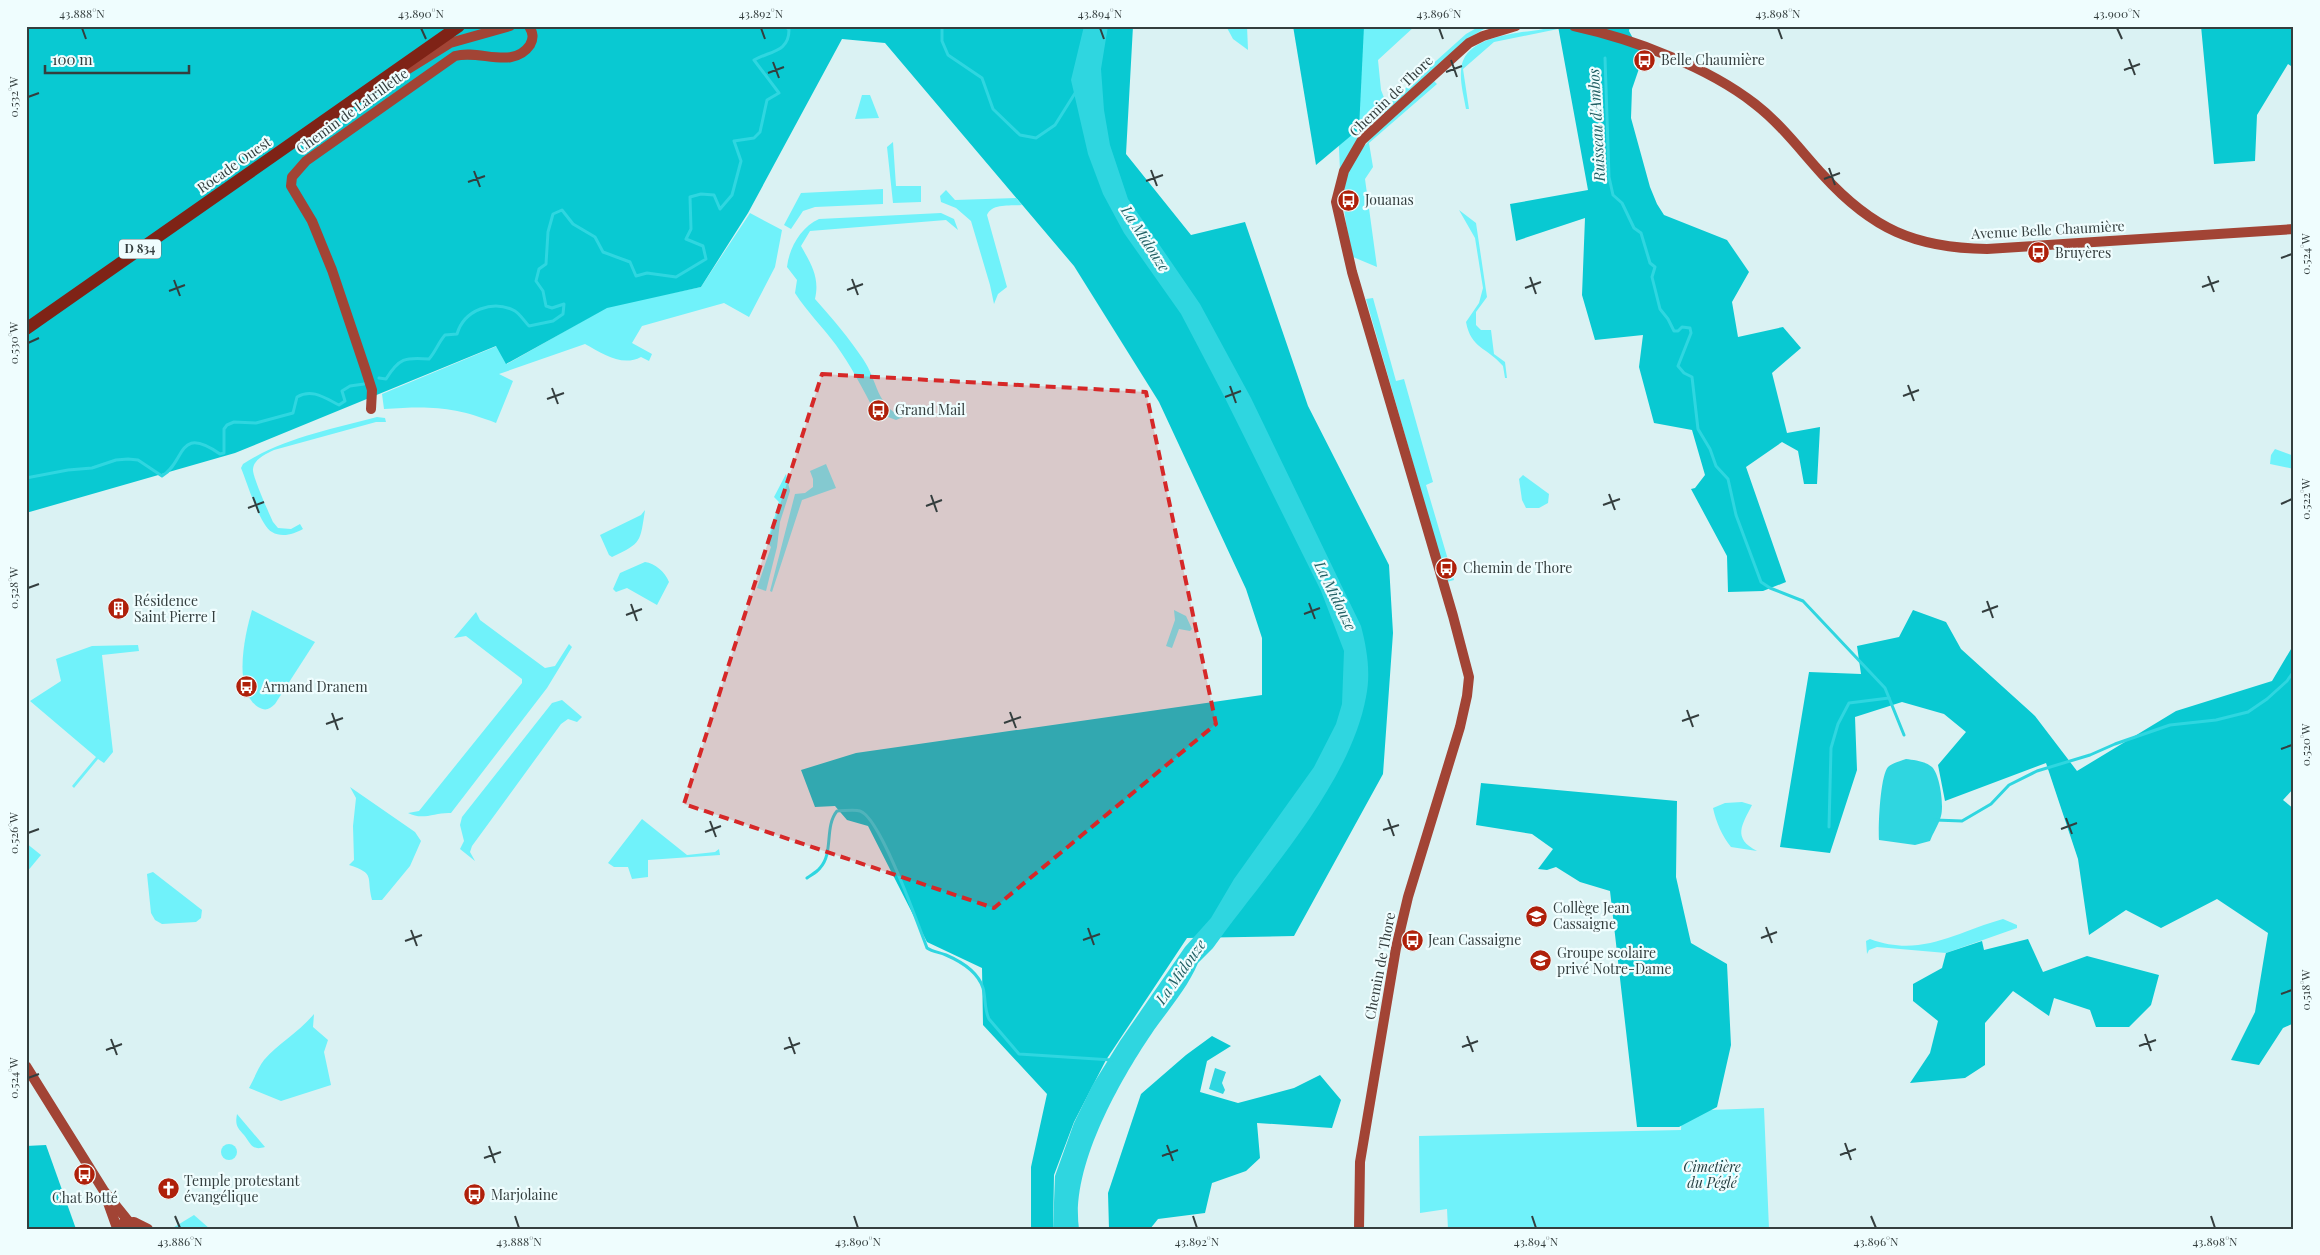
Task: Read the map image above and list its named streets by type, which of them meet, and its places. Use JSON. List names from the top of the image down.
{
  "streets": {
    "main road": ["Rocade Ouest", "D 834"],
    "street": ["Chemin de Thore", "Chemin de Latrillette", "Avenue Belle Chaumière"]
  },
  "water": ["Ruisseau d'Ambos", "La Midouze"],
  "parks": ["Cimetière du Péglé"],
  "places": {
    "bus stop": [
      "Belle Chaumière",
      "Jouanas",
      "Bruyères",
      "Grand Mail",
      "Chemin de Thore",
      "Armand Dranem",
      "Jean Cassaigne",
      "Chat Botté",
      "Marjolaine"
    ],
    "building": ["Résidence Saint Pierre I"],
    "school or university": ["Collège Jean Cassaigne", "Groupe scolaire privé Notre-Dame"],
    "church": ["Temple protestant évangélique"]
  },
  "scale_bar": "100 m",
  "coordinates": [
    "43.888°N",
    "43.890°N",
    "43.892°N",
    "43.894°N",
    "43.896°N",
    "43.898°N",
    "43.900°N",
    "0.532°W",
    "0.524°W",
    "0.530°W",
    "0.522°W",
    "0.528°W",
    "0.520°W",
    "0.526°W",
    "0.518°W",
    "43.886°N"
  ]
}
